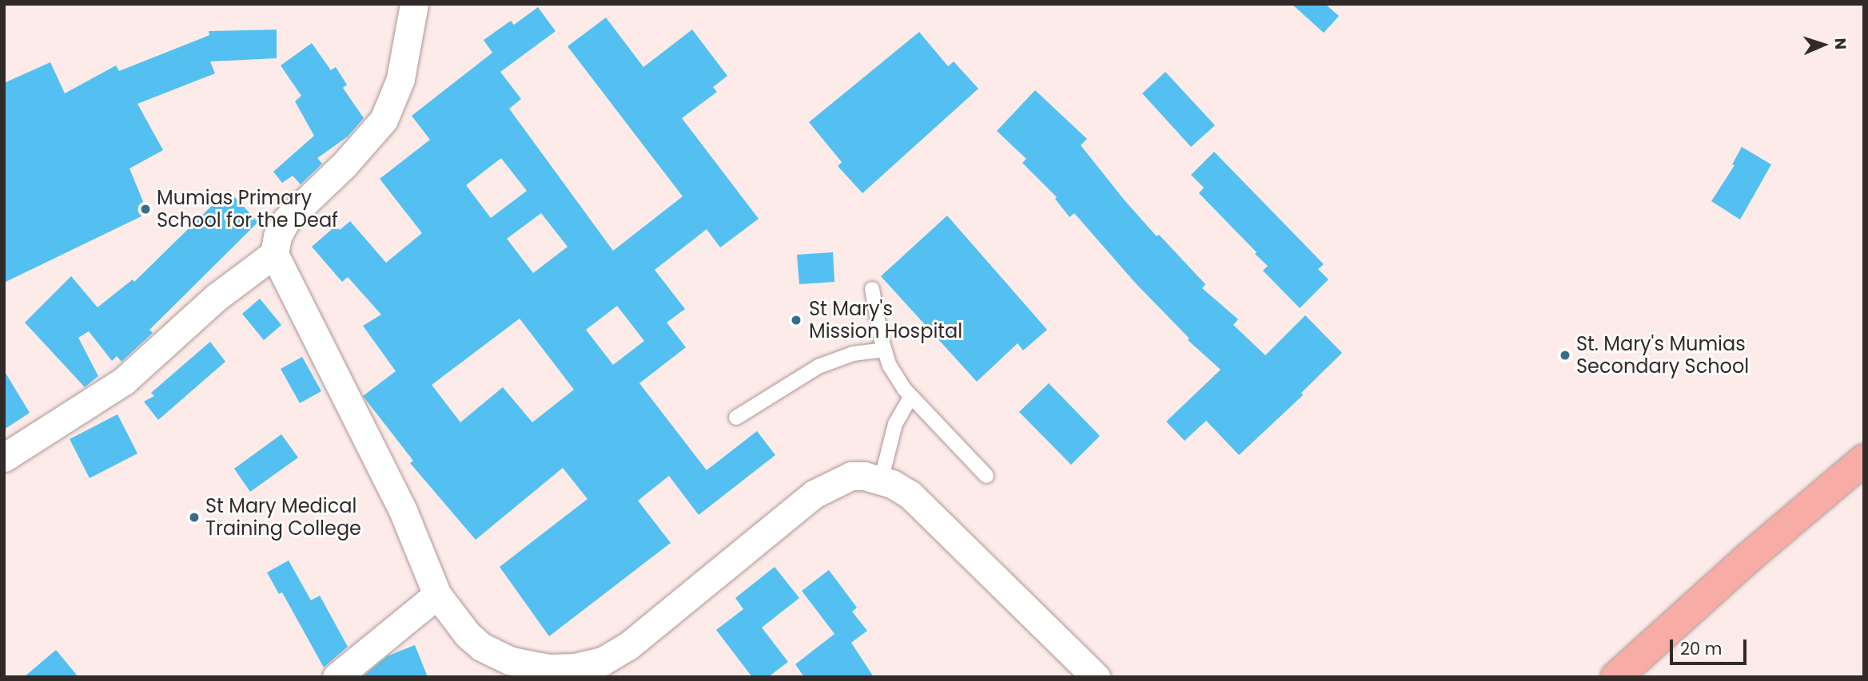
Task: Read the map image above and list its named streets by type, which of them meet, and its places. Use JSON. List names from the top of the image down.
{
  "places": [
    "Mumias Primary School for the Deaf",
    "St Mary's Mission Hospital",
    "St. Mary's Mumias Secondary School",
    "St Mary Medical Training College"
  ],
  "scale_bar": "20 m",
  "north": "right"
}
